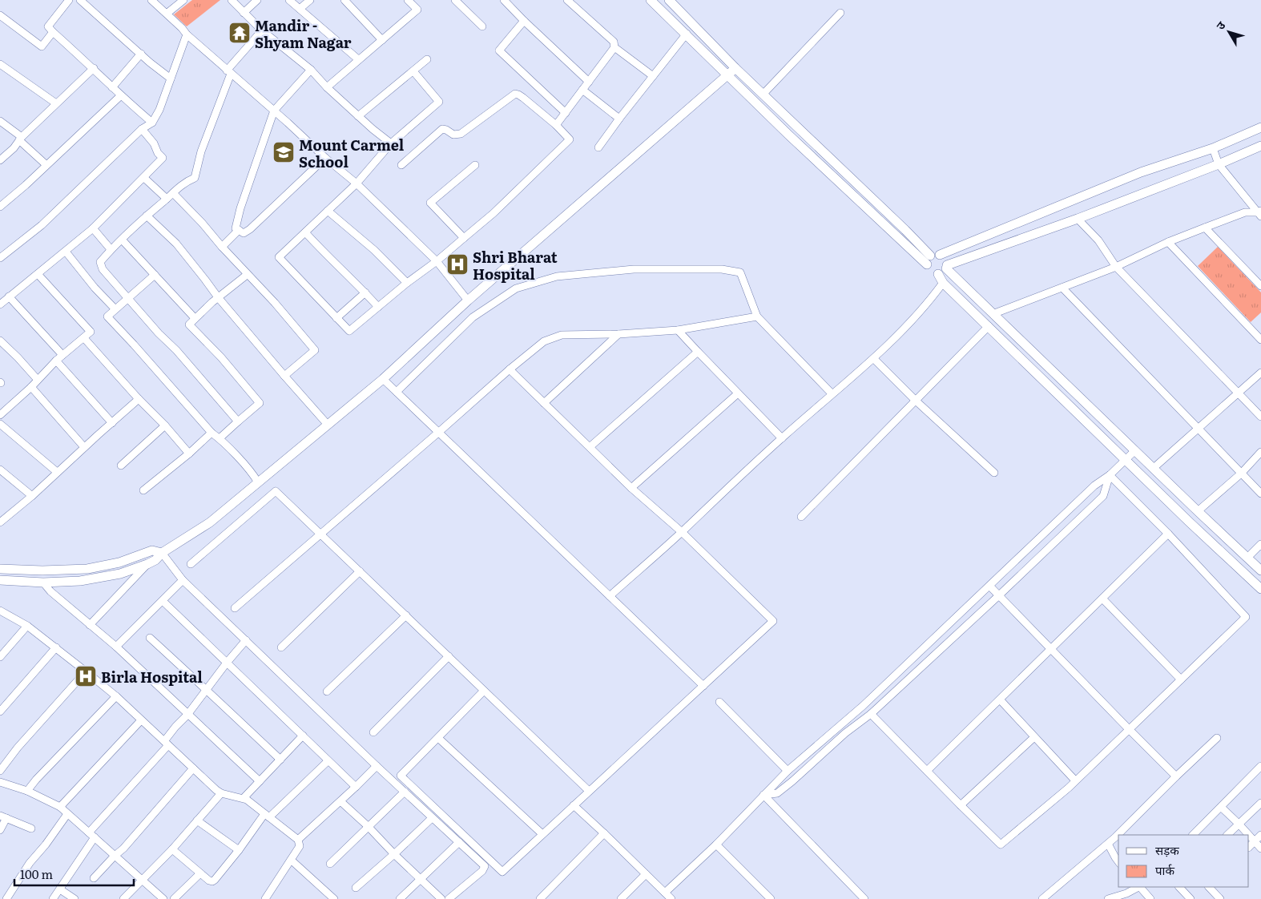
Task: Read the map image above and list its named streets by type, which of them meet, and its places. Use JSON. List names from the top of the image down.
{
  "places": {
    "temple": ["Mandir - Shyam Nagar"],
    "school or university": ["Mount Carmel School"],
    "hospital": ["Shri Bharat Hospital", "Birla Hospital"]
  },
  "legend": ["सड़क", "पार्क"],
  "scale_bar": "100 m",
  "north": "top left"
}
